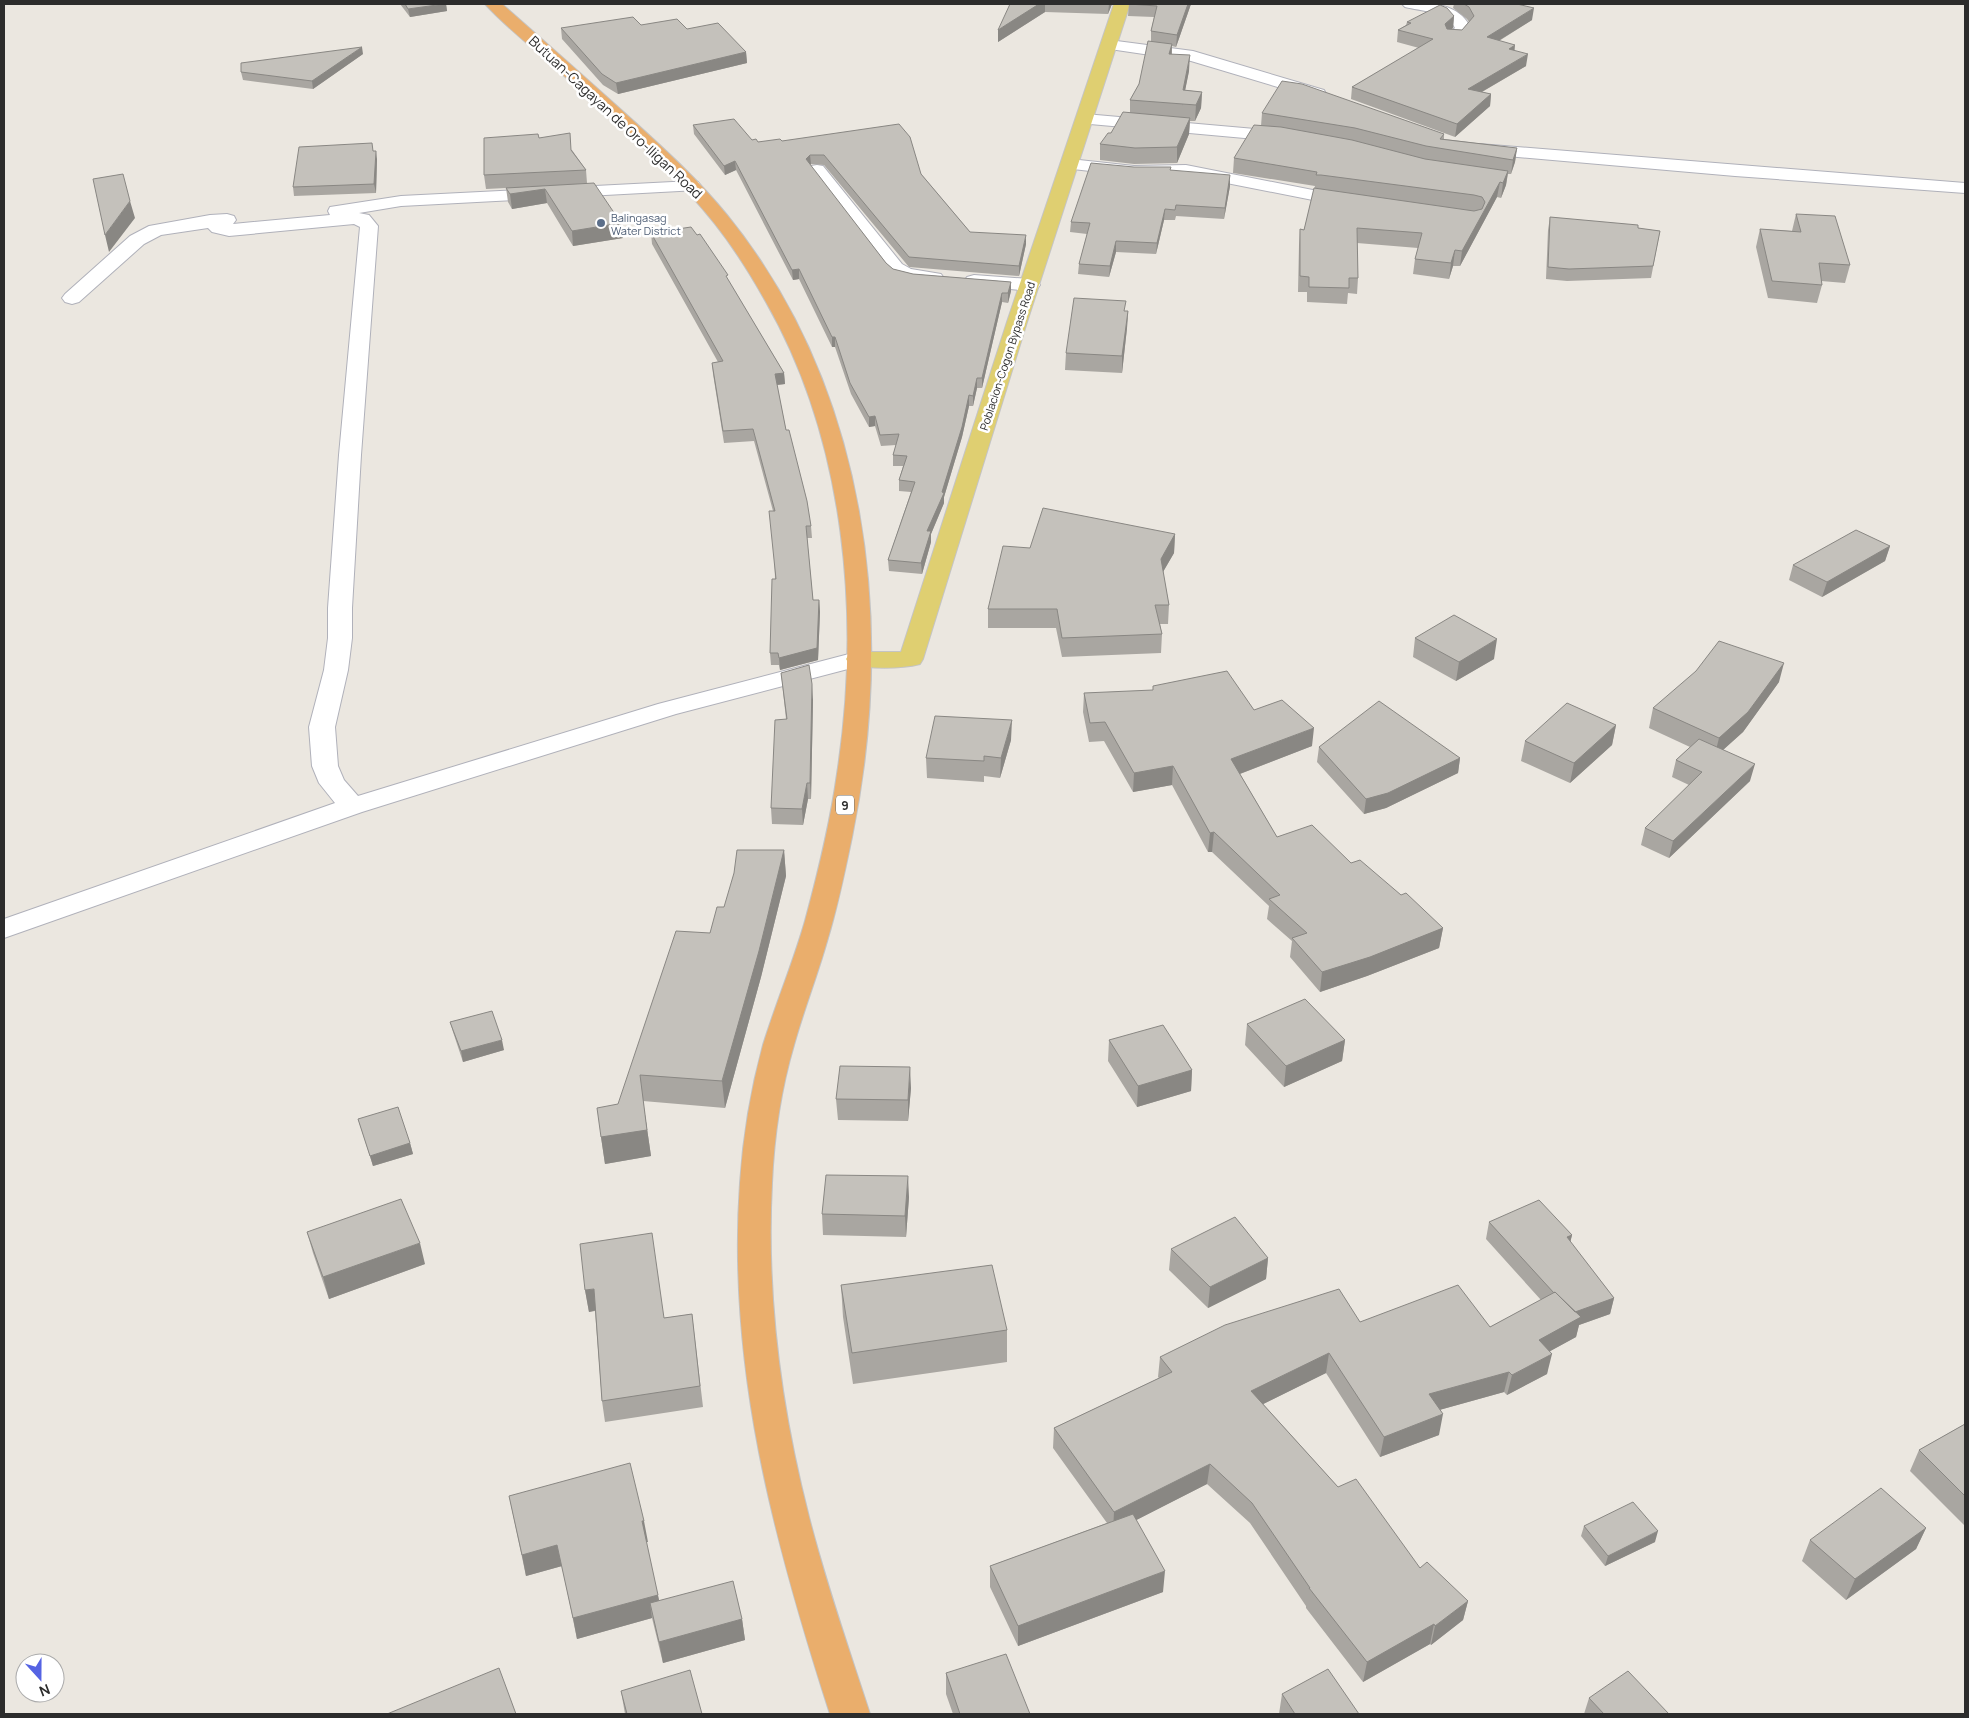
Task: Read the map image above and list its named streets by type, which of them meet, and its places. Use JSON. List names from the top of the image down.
{
  "streets": {
    "highway": ["Butuan-Cagayan de Oro-Iligan Road", "9"],
    "main road": ["Poblacion-Cogon Bypass Road"]
  },
  "crossings": [
    ["Butuan-Cagayan de Oro-Iligan Road", "Poblacion-Cogon Bypass Road"]
  ],
  "places": ["Balingasag Water District"],
  "north": "bottom"
}
